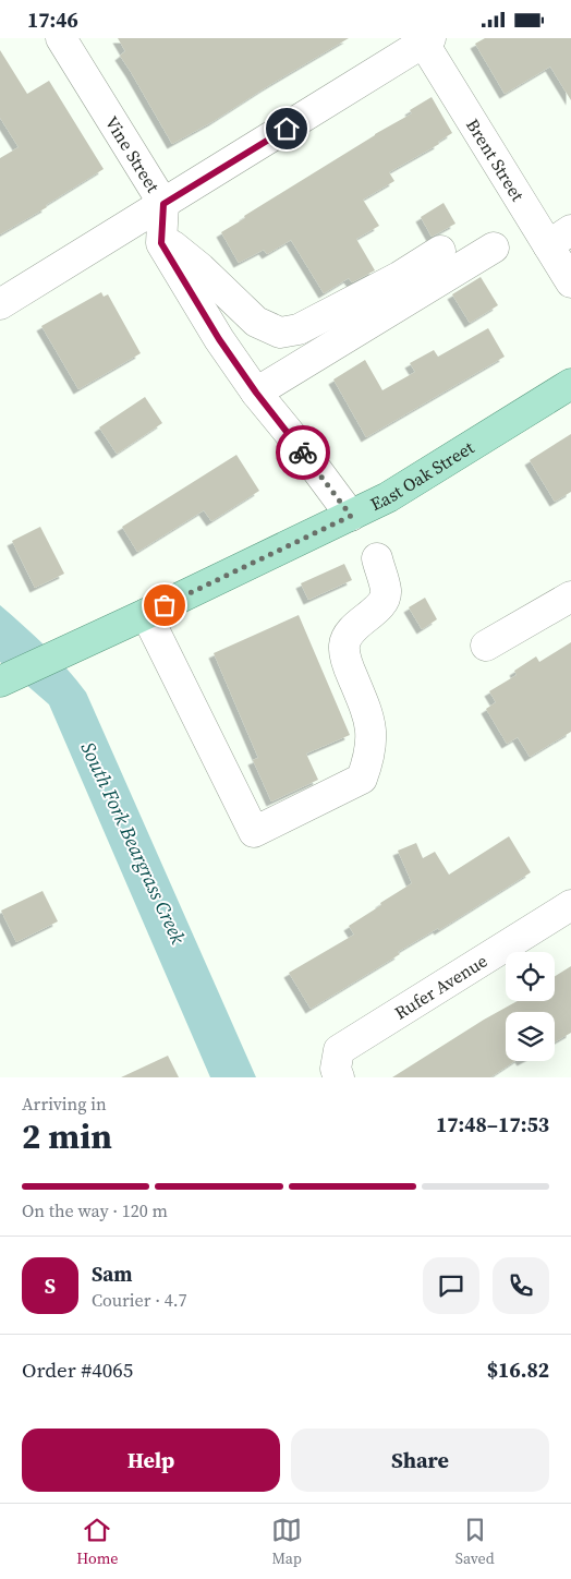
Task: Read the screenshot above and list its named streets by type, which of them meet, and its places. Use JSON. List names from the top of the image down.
{
  "streets": {
    "main road": ["East Oak Street"],
    "street": ["Vine Street", "Brent Street", "Rufer Avenue"]
  },
  "crossings": [
    ["Vine Street", "East Oak Street"]
  ],
  "water": ["South Fork Beargrass Creek"],
  "page": {
    "status": "17:46",
    "heading": ["2 min", "Arriving in", "17:48–17:53"],
    "panel": [
      "Sam",
      "Courier · 4.7",
      "Order #4065",
      "$16.82"
    ],
    "bar": "On the way · 120 m",
    "round": "S",
    "buttons": ["Help", "Share"],
    "tabs": ["Home", "Map", "Saved"]
  }
}
